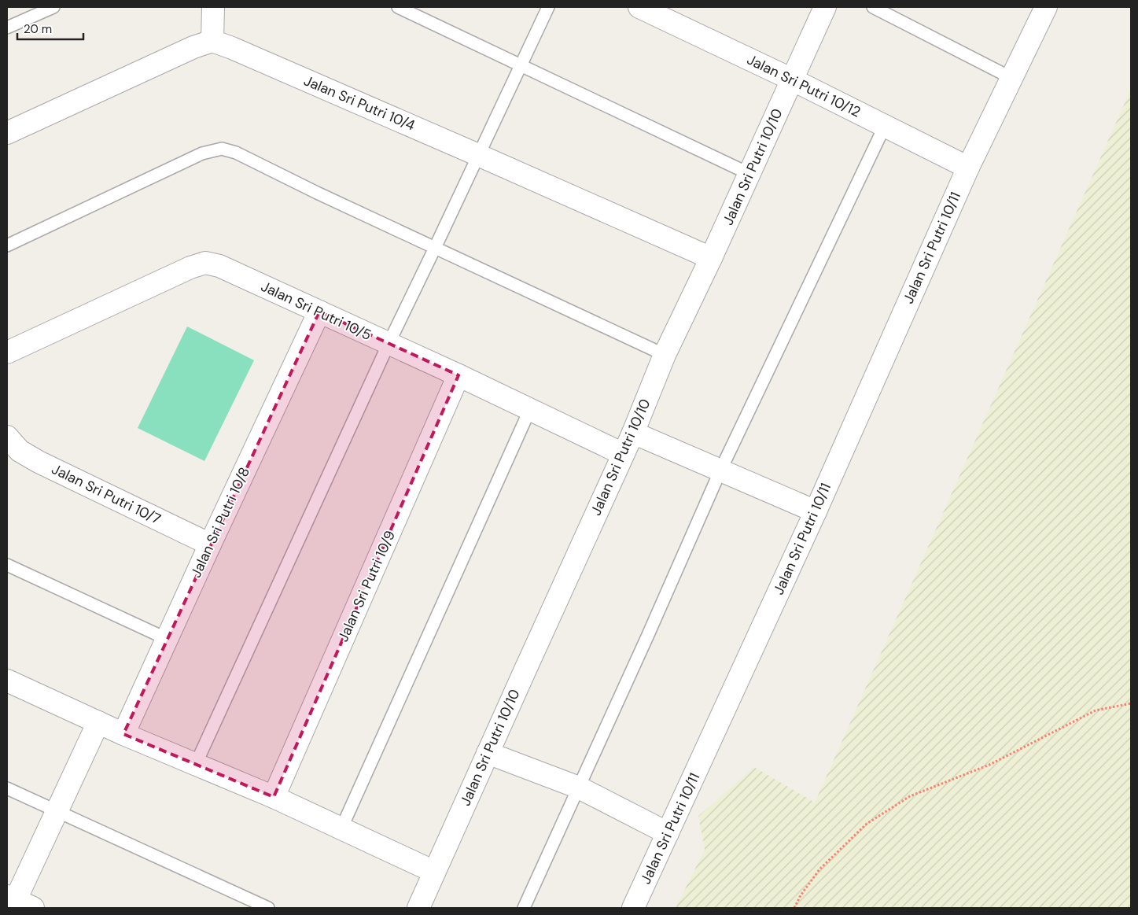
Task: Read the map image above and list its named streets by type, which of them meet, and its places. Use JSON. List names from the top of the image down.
{
  "streets": {
    "street": [
      "Jalan Sri Putri 10/12",
      "Jalan Sri Putri 10/4",
      "Jalan Sri Putri 10/10",
      "Jalan Sri Putri 10/11",
      "Jalan Sri Putri 10/5",
      "Jalan Sri Putri 10/7",
      "Jalan Sri Putri 10/8",
      "Jalan Sri Putri 10/9"
    ]
  },
  "crossings": [
    ["Jalan Sri Putri 10/12", "Jalan Sri Putri 10/10"],
    ["Jalan Sri Putri 10/12", "Jalan Sri Putri 10/11"],
    ["Jalan Sri Putri 10/4", "Jalan Sri Putri 10/10"],
    ["Jalan Sri Putri 10/10", "Jalan Sri Putri 10/5"],
    ["Jalan Sri Putri 10/5", "Jalan Sri Putri 10/8"],
    ["Jalan Sri Putri 10/5", "Jalan Sri Putri 10/9"],
    ["Jalan Sri Putri 10/7", "Jalan Sri Putri 10/8"]
  ],
  "scale_bar": "20 m"
}
